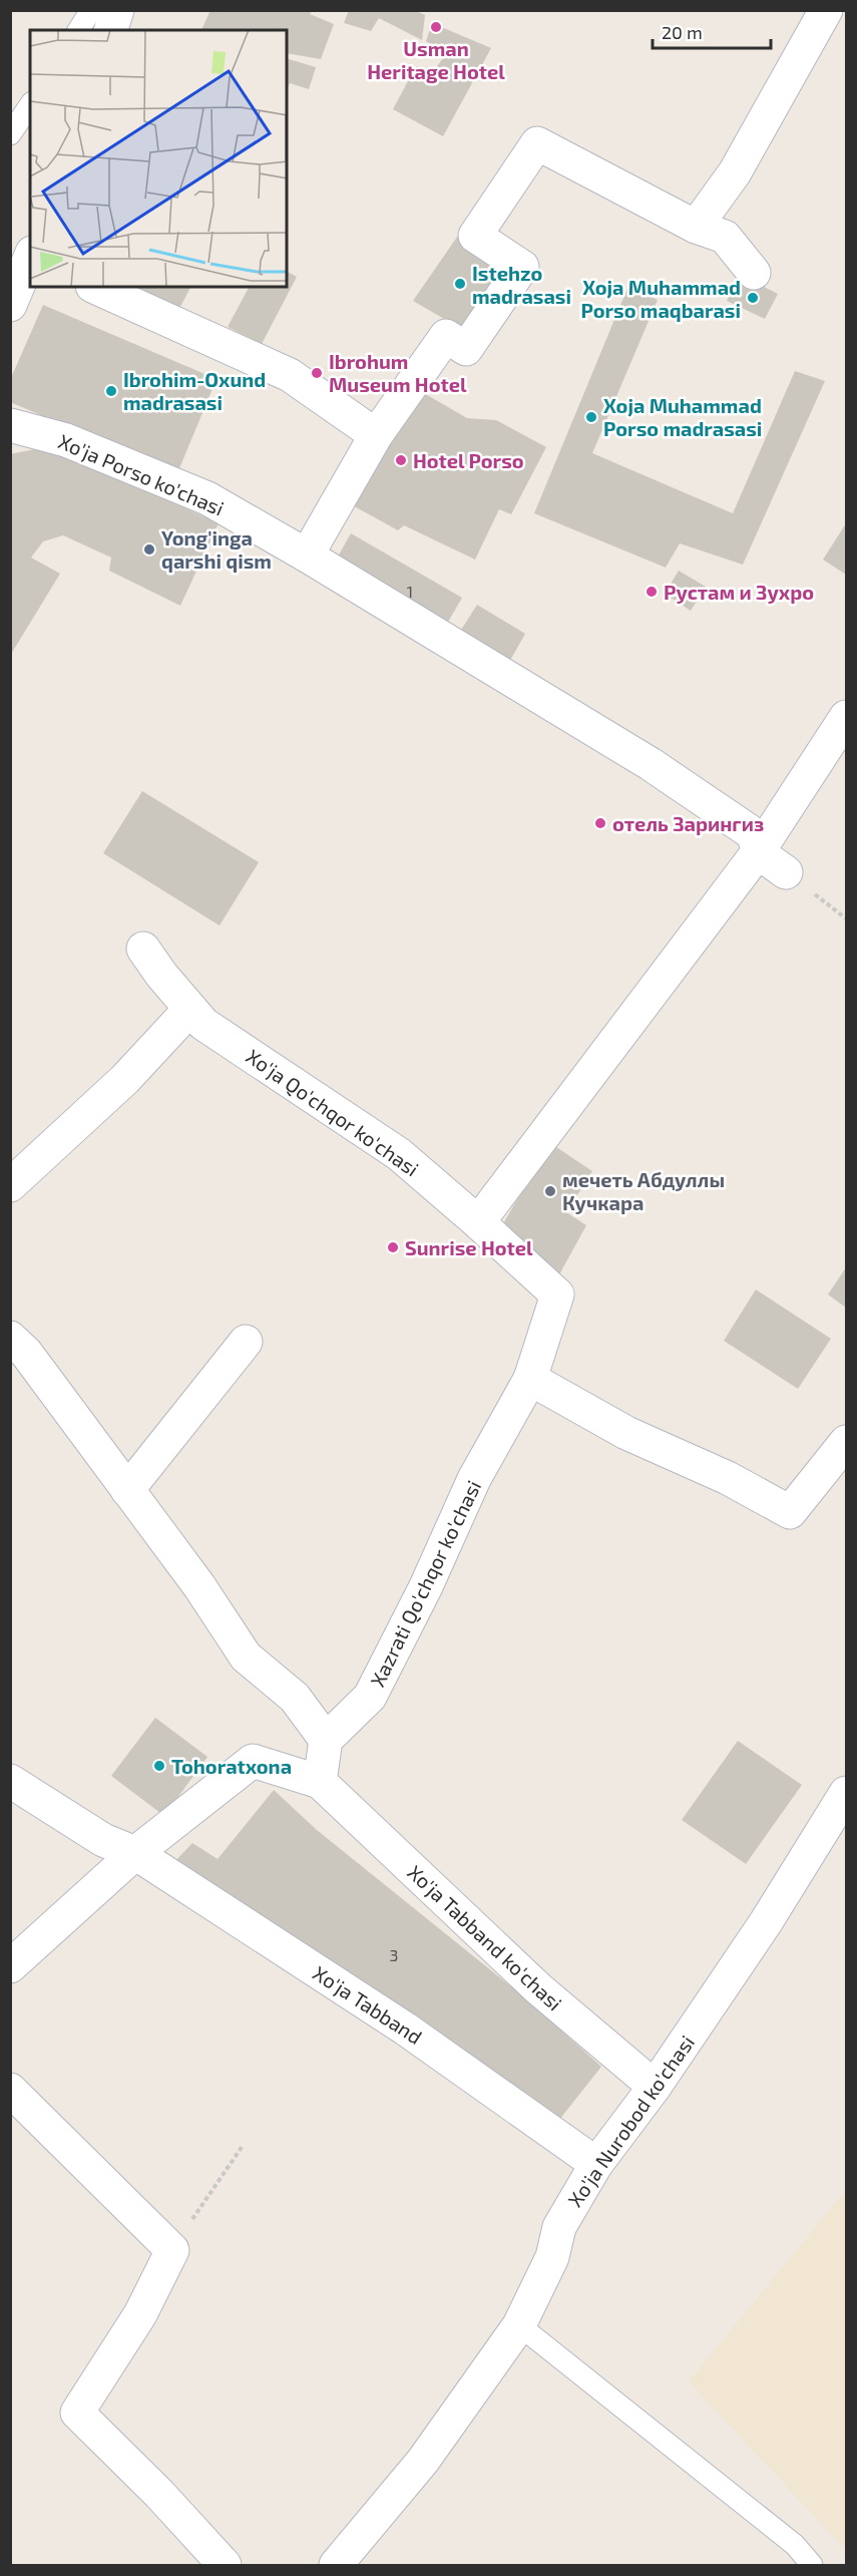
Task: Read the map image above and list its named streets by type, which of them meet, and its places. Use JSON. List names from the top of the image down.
{
  "streets": {
    "street": [
      "Xo'ja Porso ko'chasi",
      "Xo'ja Qo'chqor ko'chasi",
      "Xazrati Qo'chqor ko'chasi",
      "Xo'ja Tabband ko'chasi",
      "Xo'ja Tabband",
      "Xo'ja Nurobod ko'chasi"
    ]
  },
  "crossings": [
    ["Xo'ja Qo'chqor ko'chasi", "Xazrati Qo'chqor ko'chasi"],
    ["Xo'ja Tabband ko'chasi", "Xo'ja Nurobod ko'chasi"],
    ["Xo'ja Tabband", "Xo'ja Nurobod ko'chasi"]
  ],
  "places": [
    "Usman Heritage Hotel",
    "Istehzo madrasasi",
    "Xoja Muhammad Porso maqbarasi",
    "Ibrohum Museum Hotel",
    "Ibrohim-Oxund madrasasi",
    "Xoja Muhammad Porso madrasasi",
    "Hotel Porso",
    "Yong'inga qarshi qism",
    "Рустам и Зухро",
    "отель Зарингиз",
    "мечеть Абдуллы Кучкара",
    "Sunrise Hotel",
    "Tohoratxona"
  ],
  "house_numbers": ["1", "3"],
  "scale_bar": "20 m"
}
